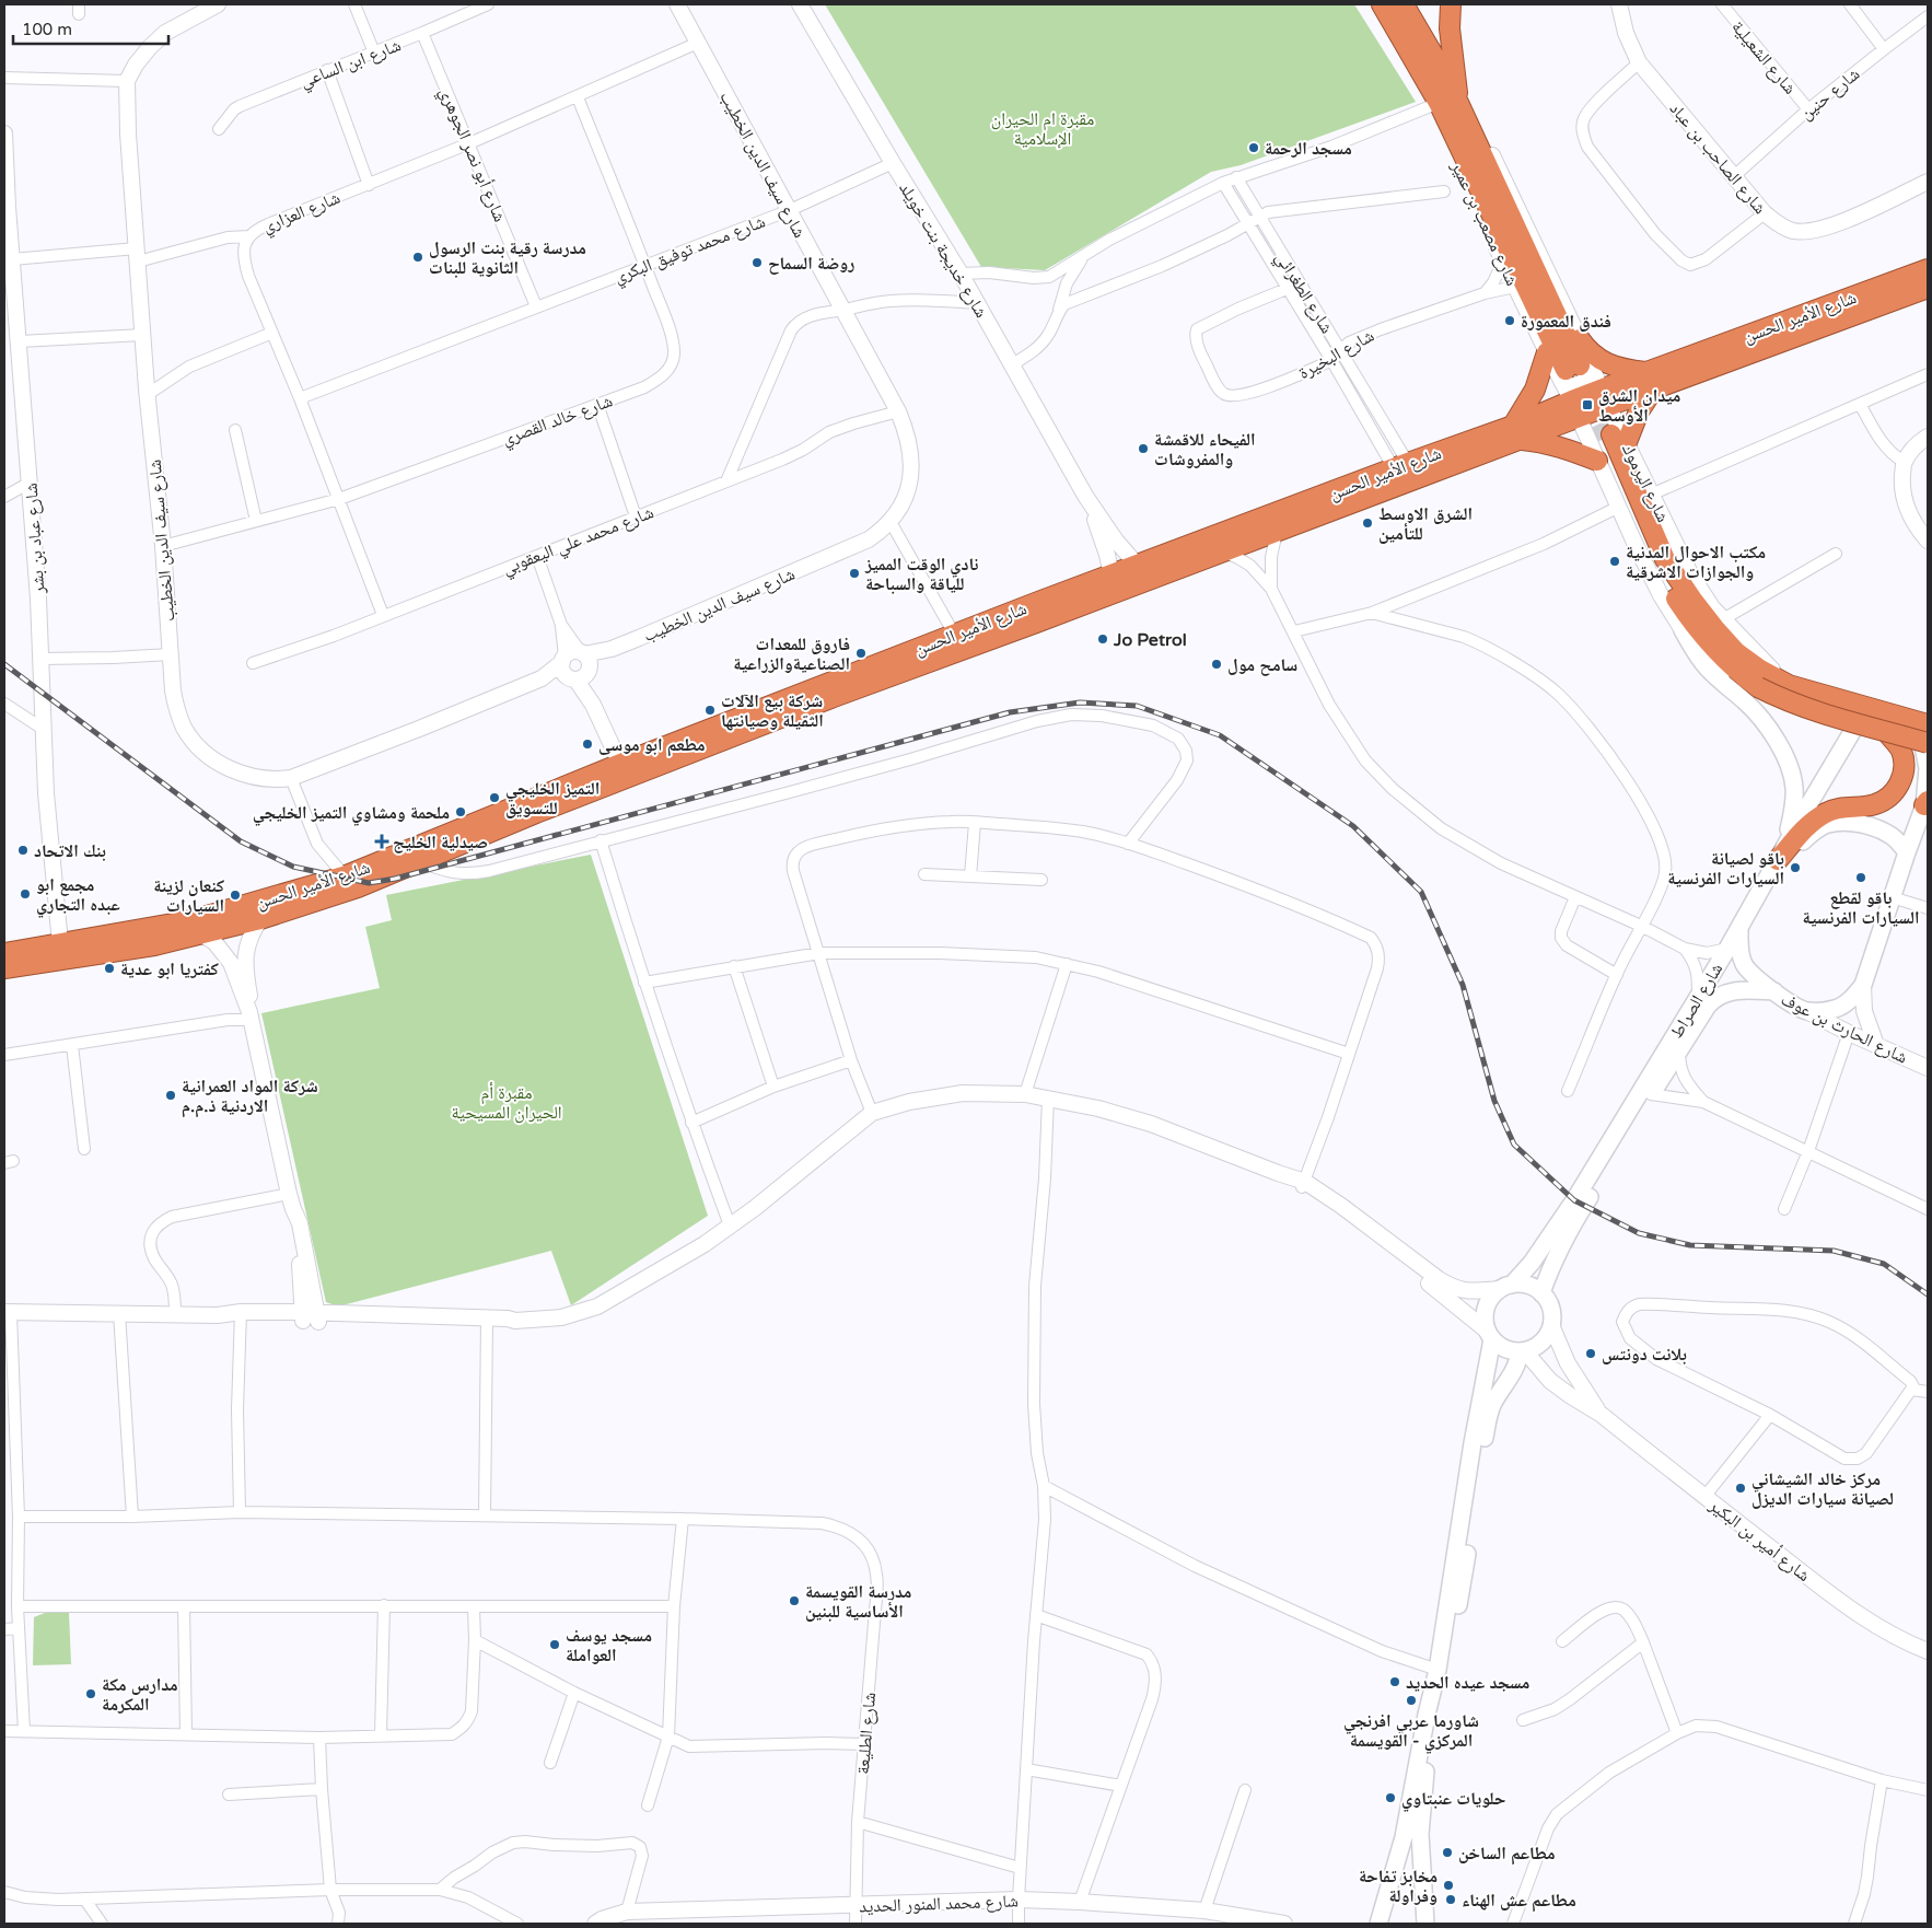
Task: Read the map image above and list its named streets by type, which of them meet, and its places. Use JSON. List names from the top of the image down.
{
  "streets": {
    "highway": ["شارع مصعب بن عمير", "شارع الأمير الحسن", "شارع اليرموك"],
    "main road": ["شارع الصراط", "شارع الحارث بن عوف"],
    "street": [
      "شارع الشعيلية",
      "شارع ابن الساعي",
      "شارع حنين",
      "شارع أبو نصر الجوهري",
      "شارع الصاحب بن عباد",
      "شارع سيف الدين الخطيب",
      "شارع العزاري",
      "شارع محمد توفيق البكري",
      "شارع خديجة بنت خويلد",
      "شارع الطغرائي",
      "شارع البخيرة",
      "شارع خالد القصري",
      "شارع عباد بن بشر",
      "شارع محمد علي اليعقوبي",
      "شارع أمير بن البكير",
      "شارع الطليعة",
      "شارع محمد المنور الحديد"
    ]
  },
  "crossings": [
    ["شارع الشعيلية", "شارع حنين"],
    ["شارع ابن الساعي", "شارع أبو نصر الجوهري"],
    ["شارع حنين", "شارع الصاحب بن عباد"],
    ["شارع أبو نصر الجوهري", "شارع العزاري"],
    ["شارع أبو نصر الجوهري", "شارع محمد توفيق البكري"],
    ["شارع سيف الدين الخطيب", "شارع العزاري"],
    ["شارع سيف الدين الخطيب", "شارع محمد توفيق البكري"],
    ["شارع سيف الدين الخطيب", "شارع خالد القصري"],
    ["شارع سيف الدين الخطيب", "شارع محمد علي اليعقوبي"],
    ["شارع العزاري", "شارع محمد توفيق البكري"],
    ["شارع العزاري", "شارع خالد القصري"],
    ["شارع العزاري", "شارع محمد علي اليعقوبي"],
    ["شارع مصعب بن عمير", "شارع الأمير الحسن"],
    ["شارع مصعب بن عمير", "شارع البخيرة"],
    ["شارع مصعب بن عمير", "شارع اليرموك"],
    ["شارع محمد توفيق البكري", "شارع خديجة بنت خويلد"],
    ["شارع محمد توفيق البكري", "شارع خالد القصري"],
    ["شارع خديجة بنت خويلد", "شارع الأمير الحسن"],
    ["شارع الطغرائي", "شارع الأمير الحسن"],
    ["شارع الطغرائي", "شارع البخيرة"],
    ["شارع الأمير الحسن", "شارع اليرموك"],
    ["شارع الأمير الحسن", "شارع عباد بن بشر"],
    ["شارع اليرموك", "شارع الصراط"],
    ["شارع الصراط", "شارع الحارث بن عوف"],
    ["شارع الصراط", "شارع أمير بن البكير"],
    ["شارع الطليعة", "شارع محمد المنور الحديد"]
  ],
  "parks": ["مقبرة ام الحيران الإسلامية", "مقبرة أم الحيران المسيحية"],
  "places": {
    "other": [
      "مسجد الرحمة",
      "مدرسة رقية بنت الرسول الثانوية للبنات",
      "روضة السماح",
      "فندق المعمورة",
      "الفيحاء للاقمشة والمفروشات",
      "الشرق الاوسط للتأمين",
      "مكتب الاحوال المدنية والجوازات الاشرقية",
      "نادي الوقت المميز للياقة والسباحة",
      "Jo Petrol",
      "فاروق للمعدات الصناعيةوالزراعية",
      "سامح مول",
      "شركة بيع الآلات الثقيلة وصيانتها",
      "مطعم ابو موسى",
      "التميز الخليجي للتسويق",
      "ملحمة ومشاوي التميز الخليجي",
      "بنك الاتحاد",
      "باقو لصيانة السيارات الفرنسية",
      "باقو لقطع السيارات الفرنسية",
      "مجمع ابو عبده التجاري",
      "كنعان لزينة السيارات",
      "كفتريا ابو عدية",
      "شركة المواد العمرانية الاردنية ذ.م.م",
      "بلانت دونتس",
      "مركز خالد الشيشاني لصيانة سيارات الديزل",
      "مدرسة القويسمة الأساسية للبنين",
      "مسجد يوسف العواملة",
      "مسجد عيده الحديد",
      "مدارس مكة المكرمة",
      "شاورما عربي افرنجي المركزي - القويسمة",
      "حلويات عنبتاوي",
      "مطاعم الساخن",
      "مخابز تفاحة وفراولة",
      "مطاعم عش الهناء"
    ],
    "transit": ["ميدان الشرق الأوسط"],
    "health": ["صيدلية الخليج"]
  },
  "scale_bar": "100 m"
}
